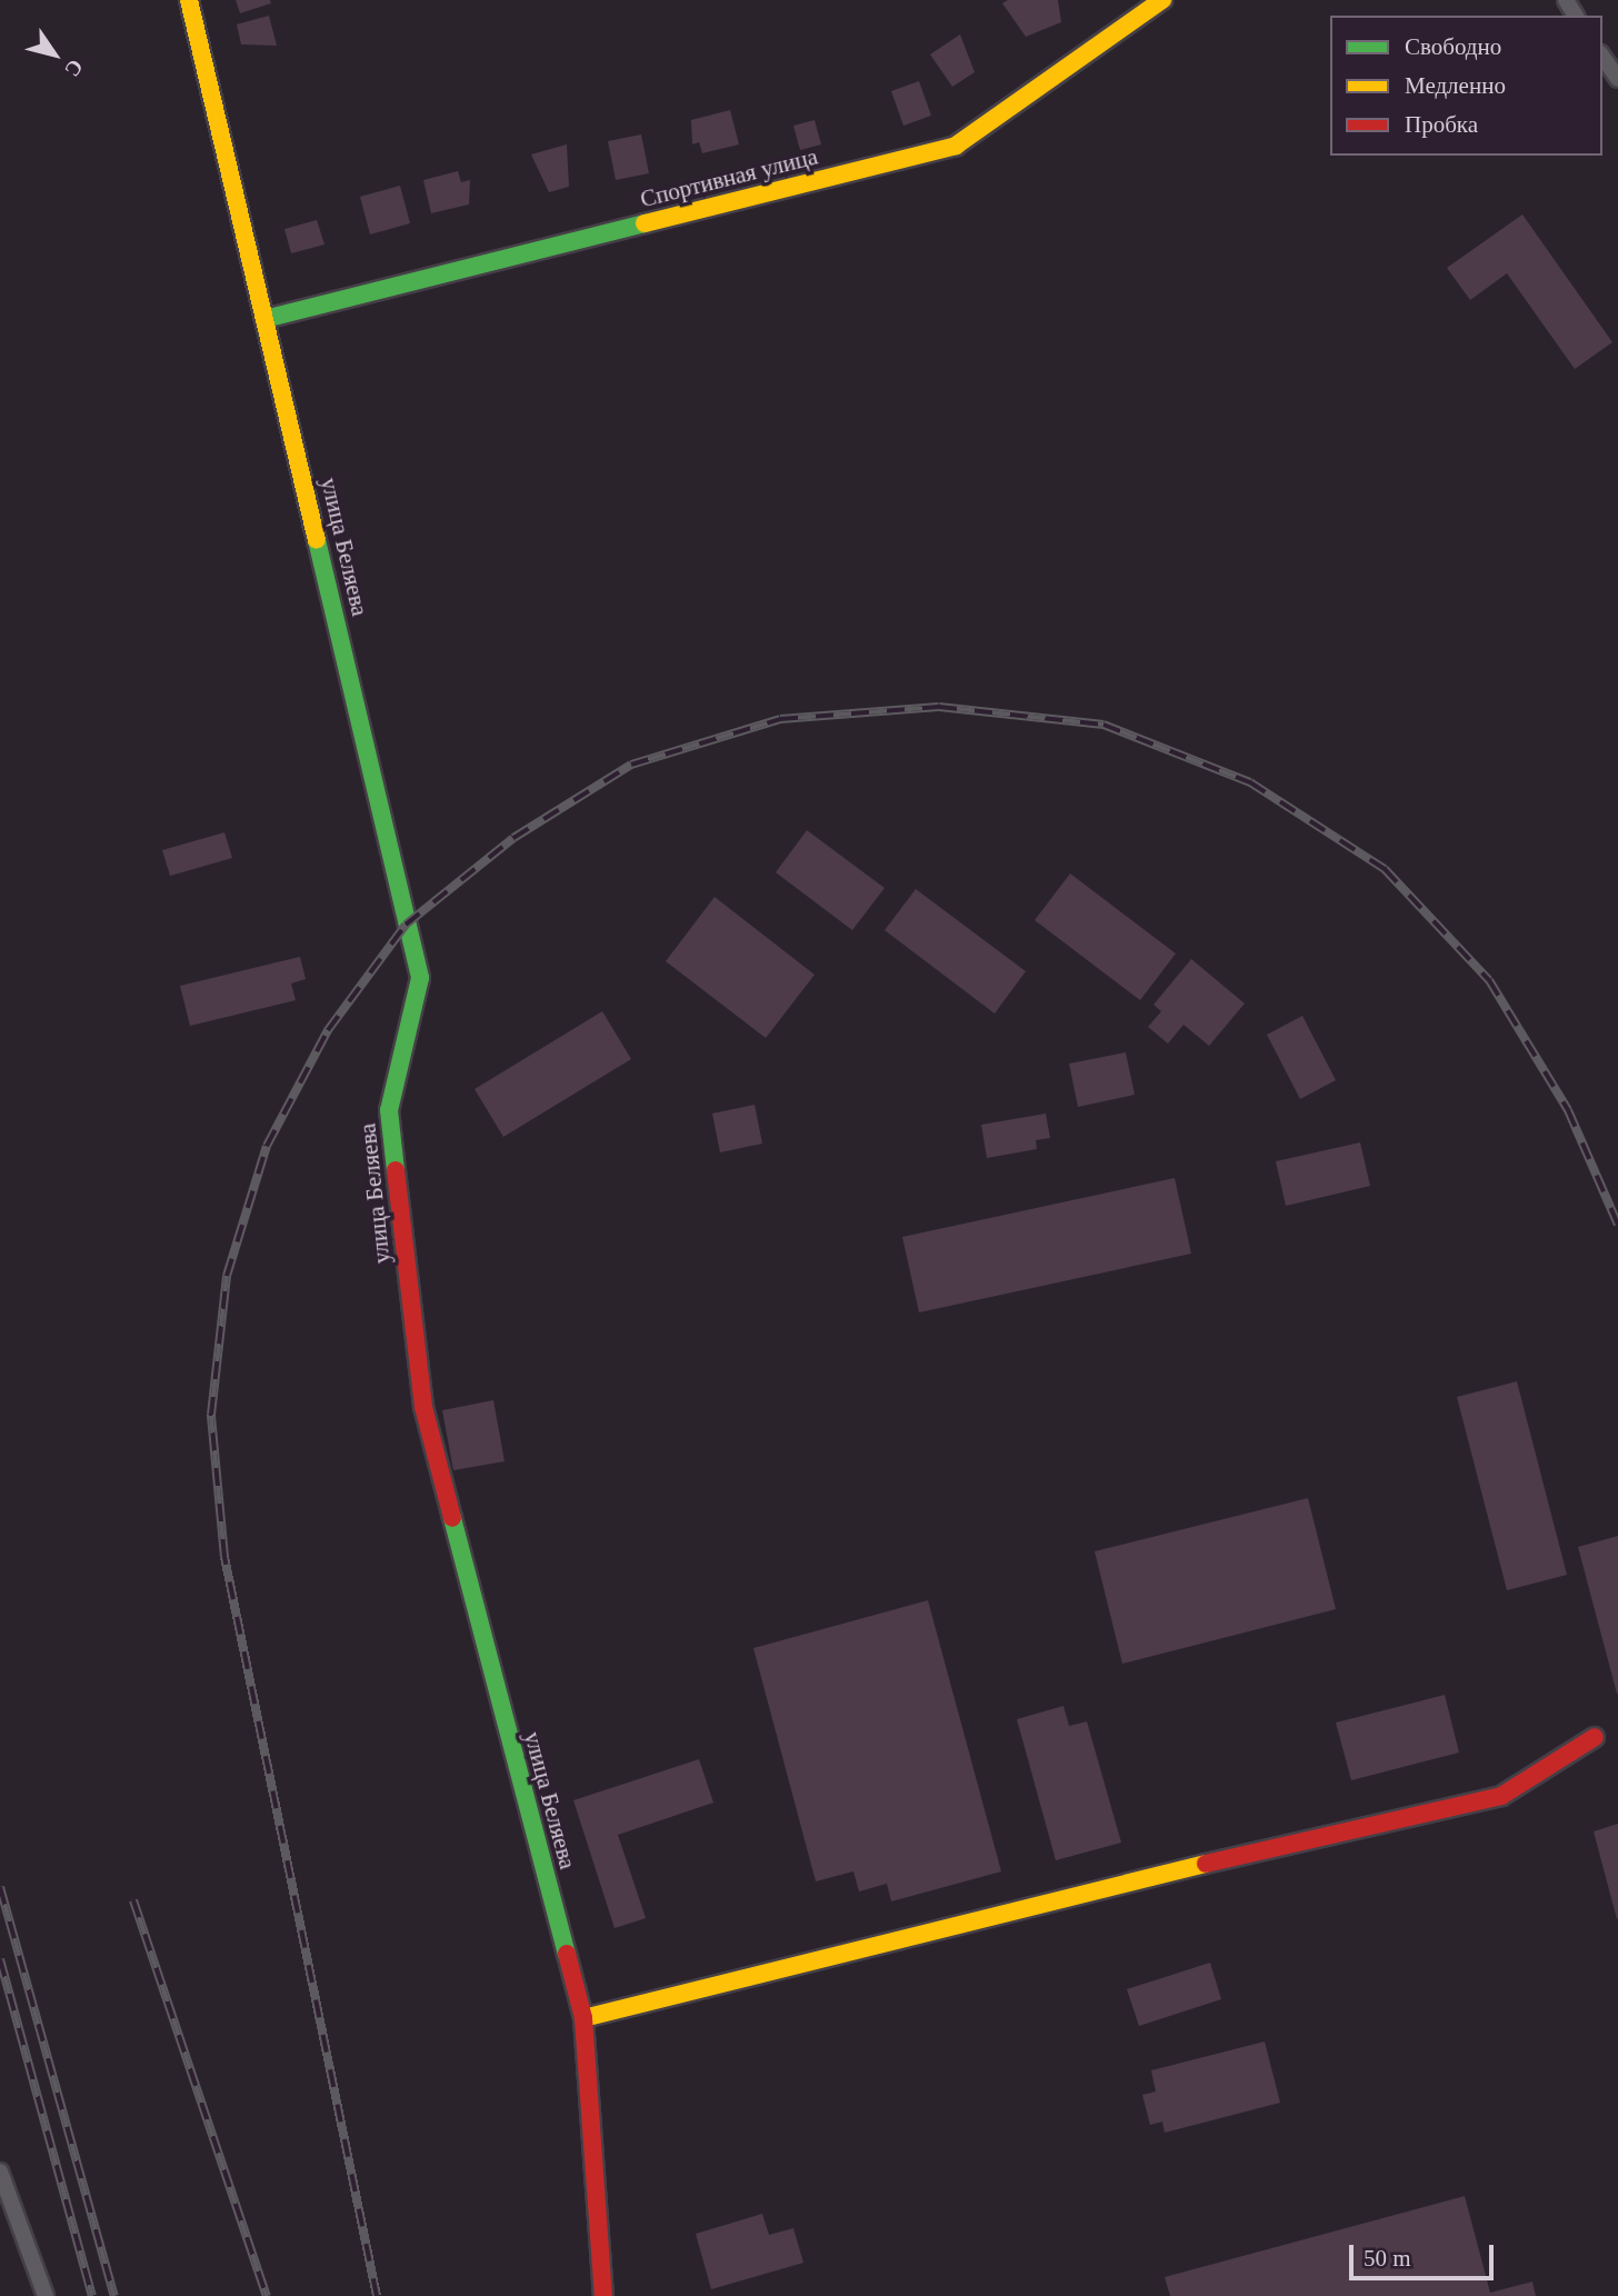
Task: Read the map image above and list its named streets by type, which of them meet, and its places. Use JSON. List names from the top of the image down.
{
  "streets": {
    "street": ["Спортивная улица", "улица Беляева"]
  },
  "crossings": [
    ["Спортивная улица", "улица Беляева"]
  ],
  "legend": ["Свободно", "Медленно", "Пробка"],
  "scale_bar": "50 m",
  "north": "bottom right"
}
